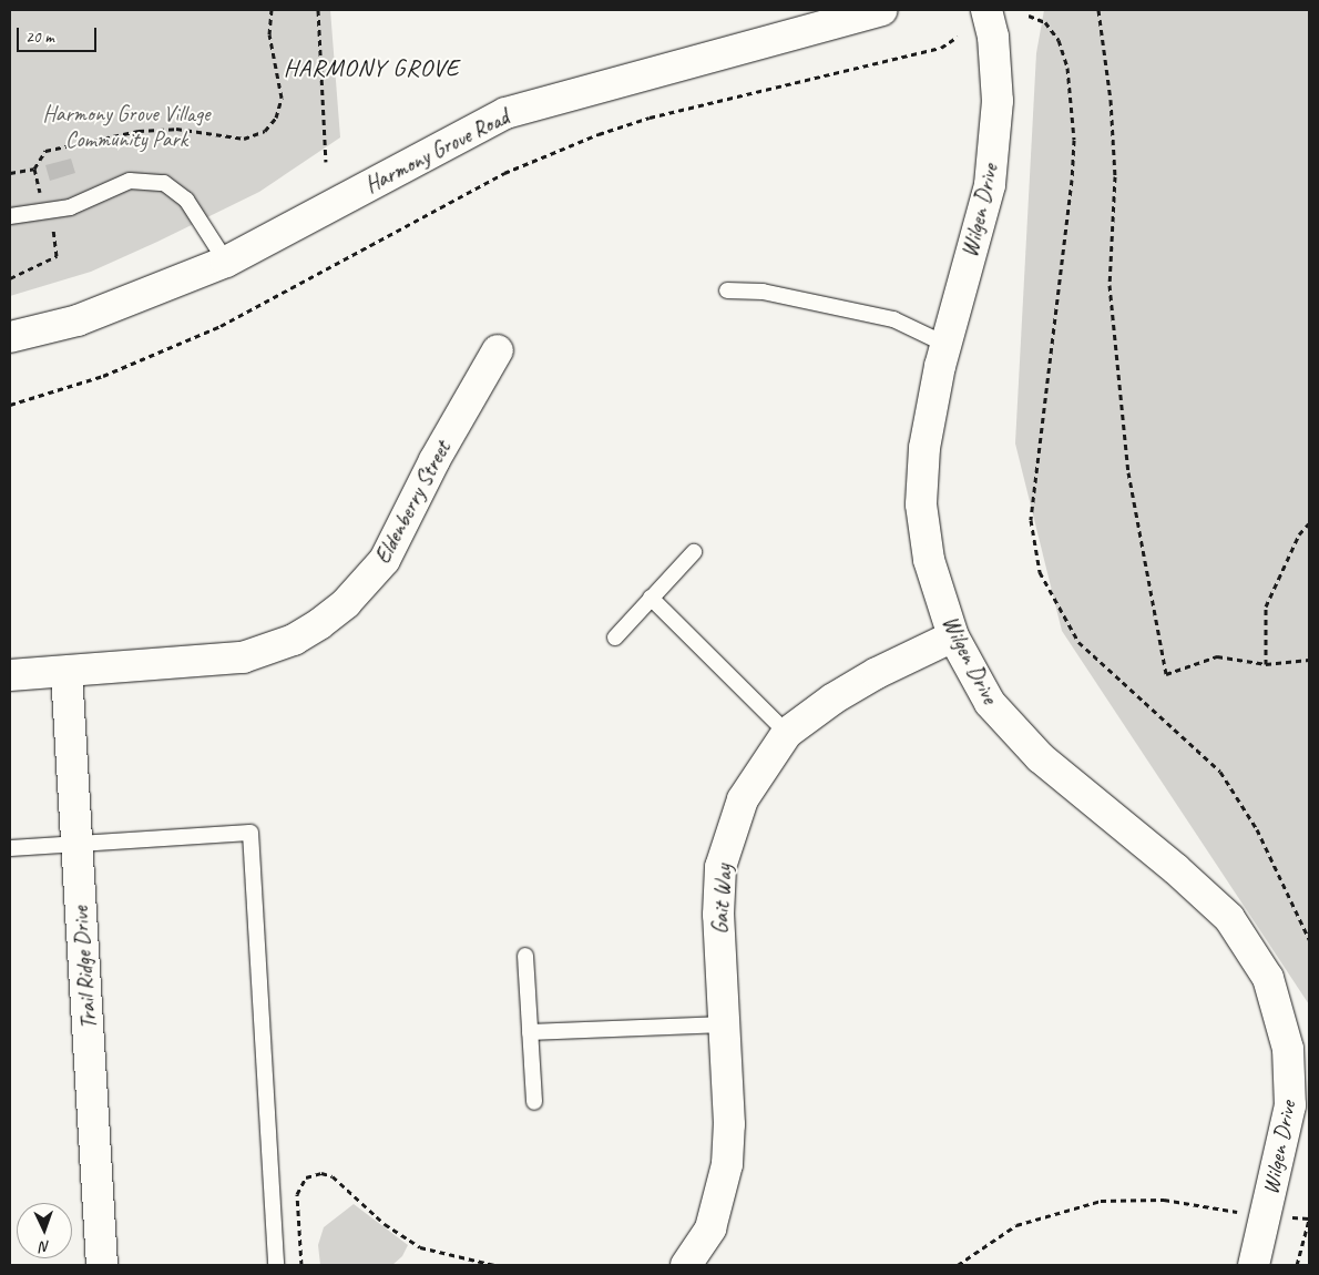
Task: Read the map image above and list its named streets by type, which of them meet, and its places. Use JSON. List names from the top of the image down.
{
  "streets": {
    "street": [
      "Harmony Grove Road",
      "Wilgen Drive",
      "Eldenberry Street",
      "Gait Way",
      "Trail Ridge Drive"
    ]
  },
  "crossings": [
    ["Wilgen Drive", "Gait Way"],
    ["Eldenberry Street", "Trail Ridge Drive"]
  ],
  "districts": ["HARMONY GROVE"],
  "parks": ["Harmony Grove Village Community Park"],
  "scale_bar": "20 m",
  "north": "bottom"
}
